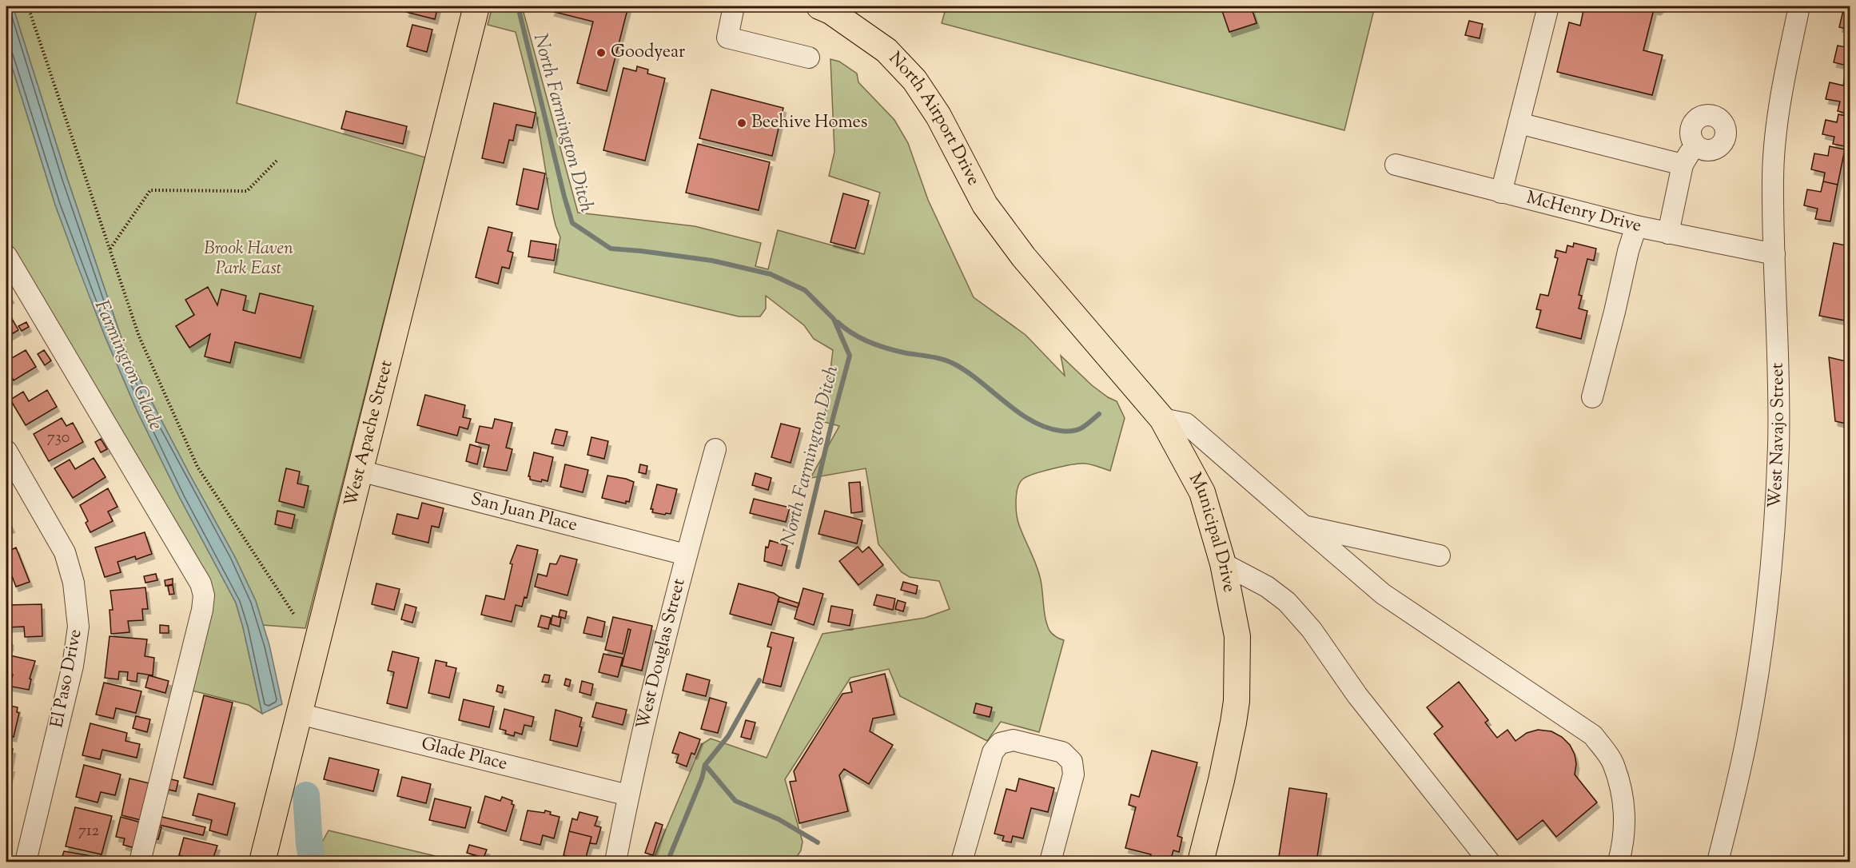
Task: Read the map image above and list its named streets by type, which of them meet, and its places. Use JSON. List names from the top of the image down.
{
  "streets": {
    "main road": ["North Airport Drive", "West Apache Street", "Municipal Drive"],
    "street": [
      "McHenry Drive",
      "West Navajo Street",
      "San Juan Place",
      "West Douglas Street",
      "El Paso Drive",
      "Glade Place"
    ]
  },
  "crossings": [
    ["North Airport Drive", "Municipal Drive"],
    ["McHenry Drive", "West Navajo Street"],
    ["West Apache Street", "San Juan Place"],
    ["West Apache Street", "Glade Place"],
    ["San Juan Place", "West Douglas Street"],
    ["West Douglas Street", "Glade Place"]
  ],
  "water": ["North Farmington Ditch", "Farmington Glade"],
  "parks": ["Brook Haven Park East"],
  "places": ["Goodyear", "Beehive Homes"],
  "house_numbers": ["730", "712"]
}
